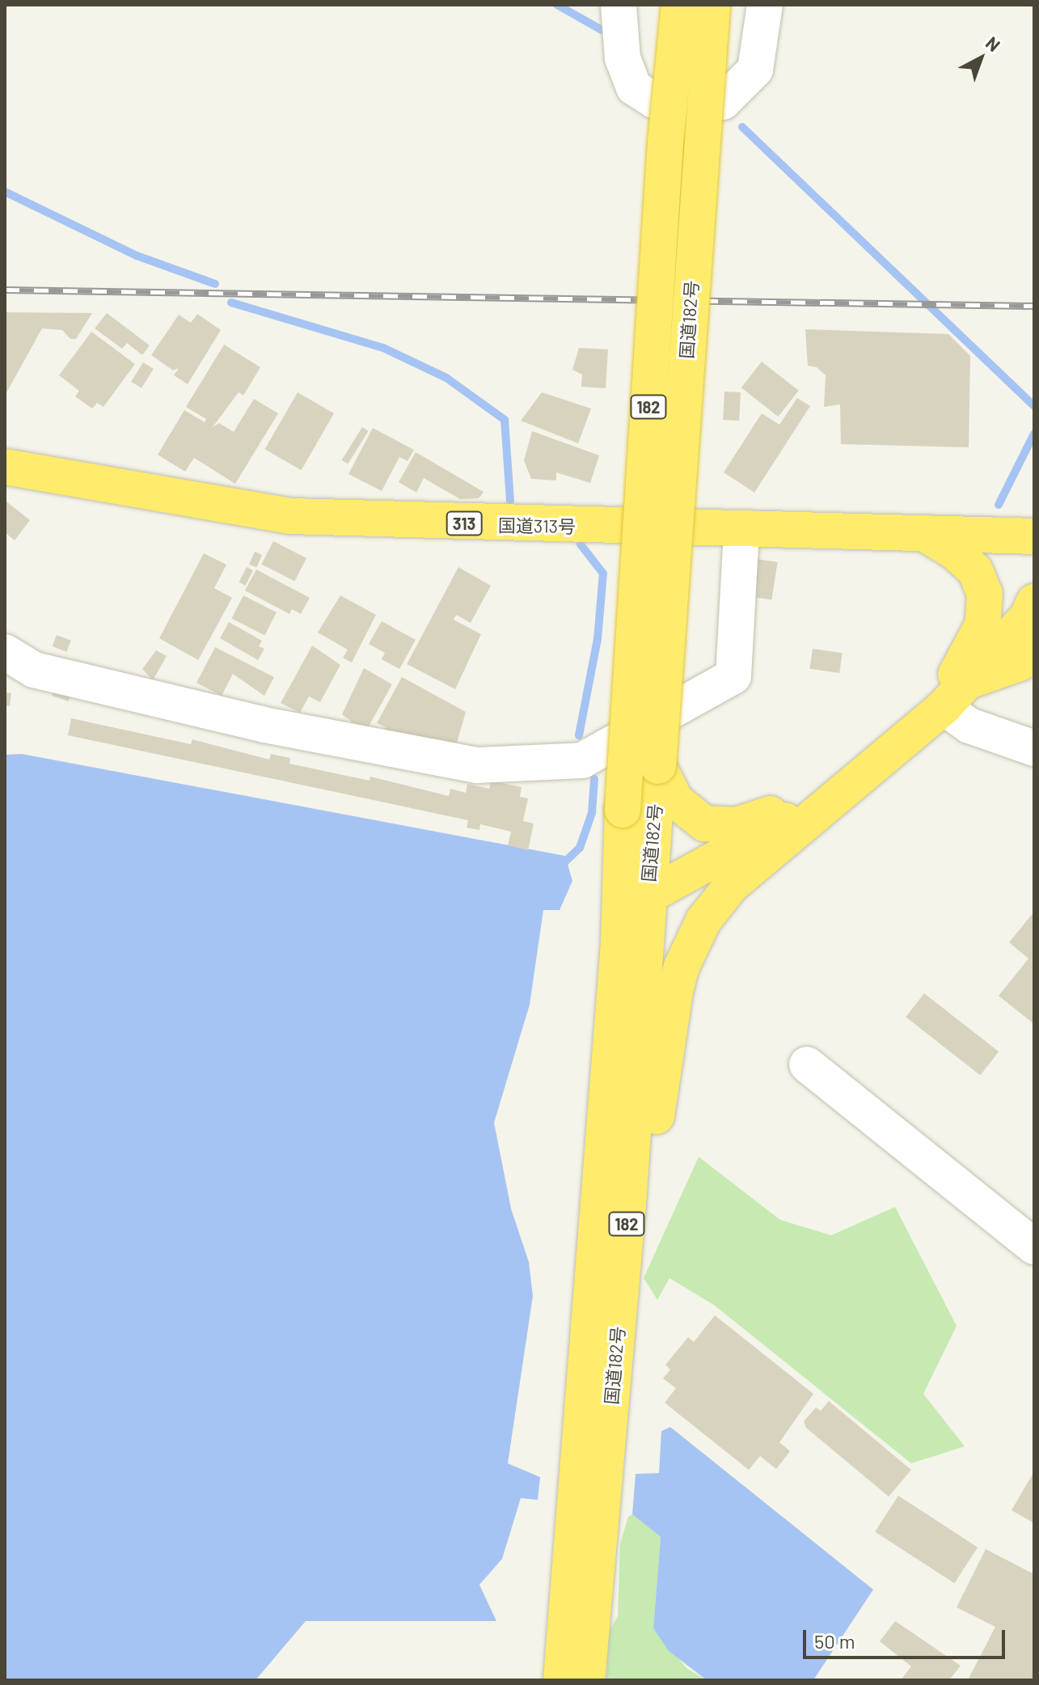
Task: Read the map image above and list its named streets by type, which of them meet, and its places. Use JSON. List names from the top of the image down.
{
  "streets": {
    "highway": [
      "国道182号",
      "182",
      "313",
      "国道313号"
    ]
  },
  "scale_bar": "50 m",
  "north": "top right"
}
